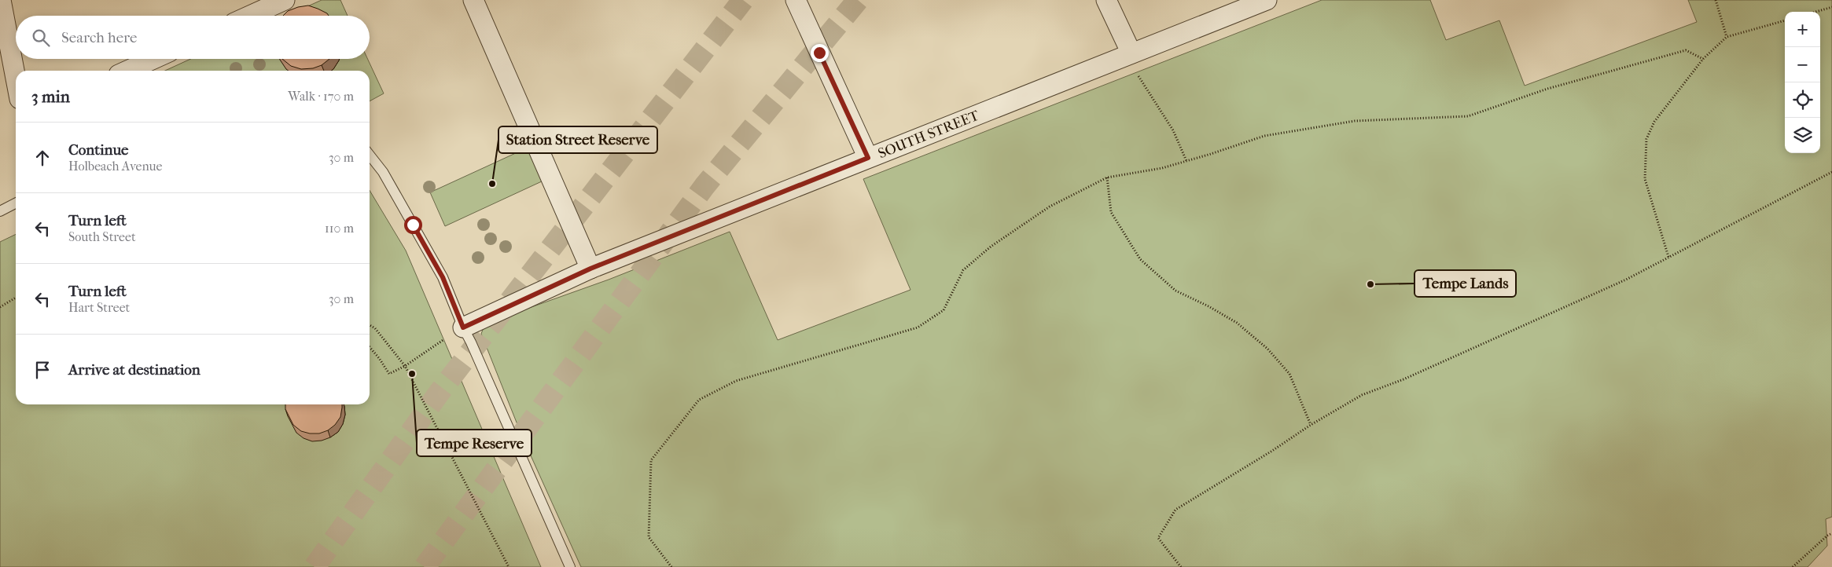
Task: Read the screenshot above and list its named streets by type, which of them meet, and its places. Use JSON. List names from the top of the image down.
{
  "streets": {
    "street": ["SOUTH STREET"]
  },
  "places": ["Station Street Reserve", "Tempe Lands", "Tempe Reserve"],
  "page": {
    "map_buttons": ["+", "−"],
    "search": "Search here",
    "heading": ["3 min", "Walk · 170 m"],
    "list": [
      ["Continue", "Holbeach Avenue", "30 m"],
      ["Turn left", "South Street", "110 m"],
      ["Turn left", "Hart Street", "30 m"],
      "Arrive at destination"
    ]
  }
}
